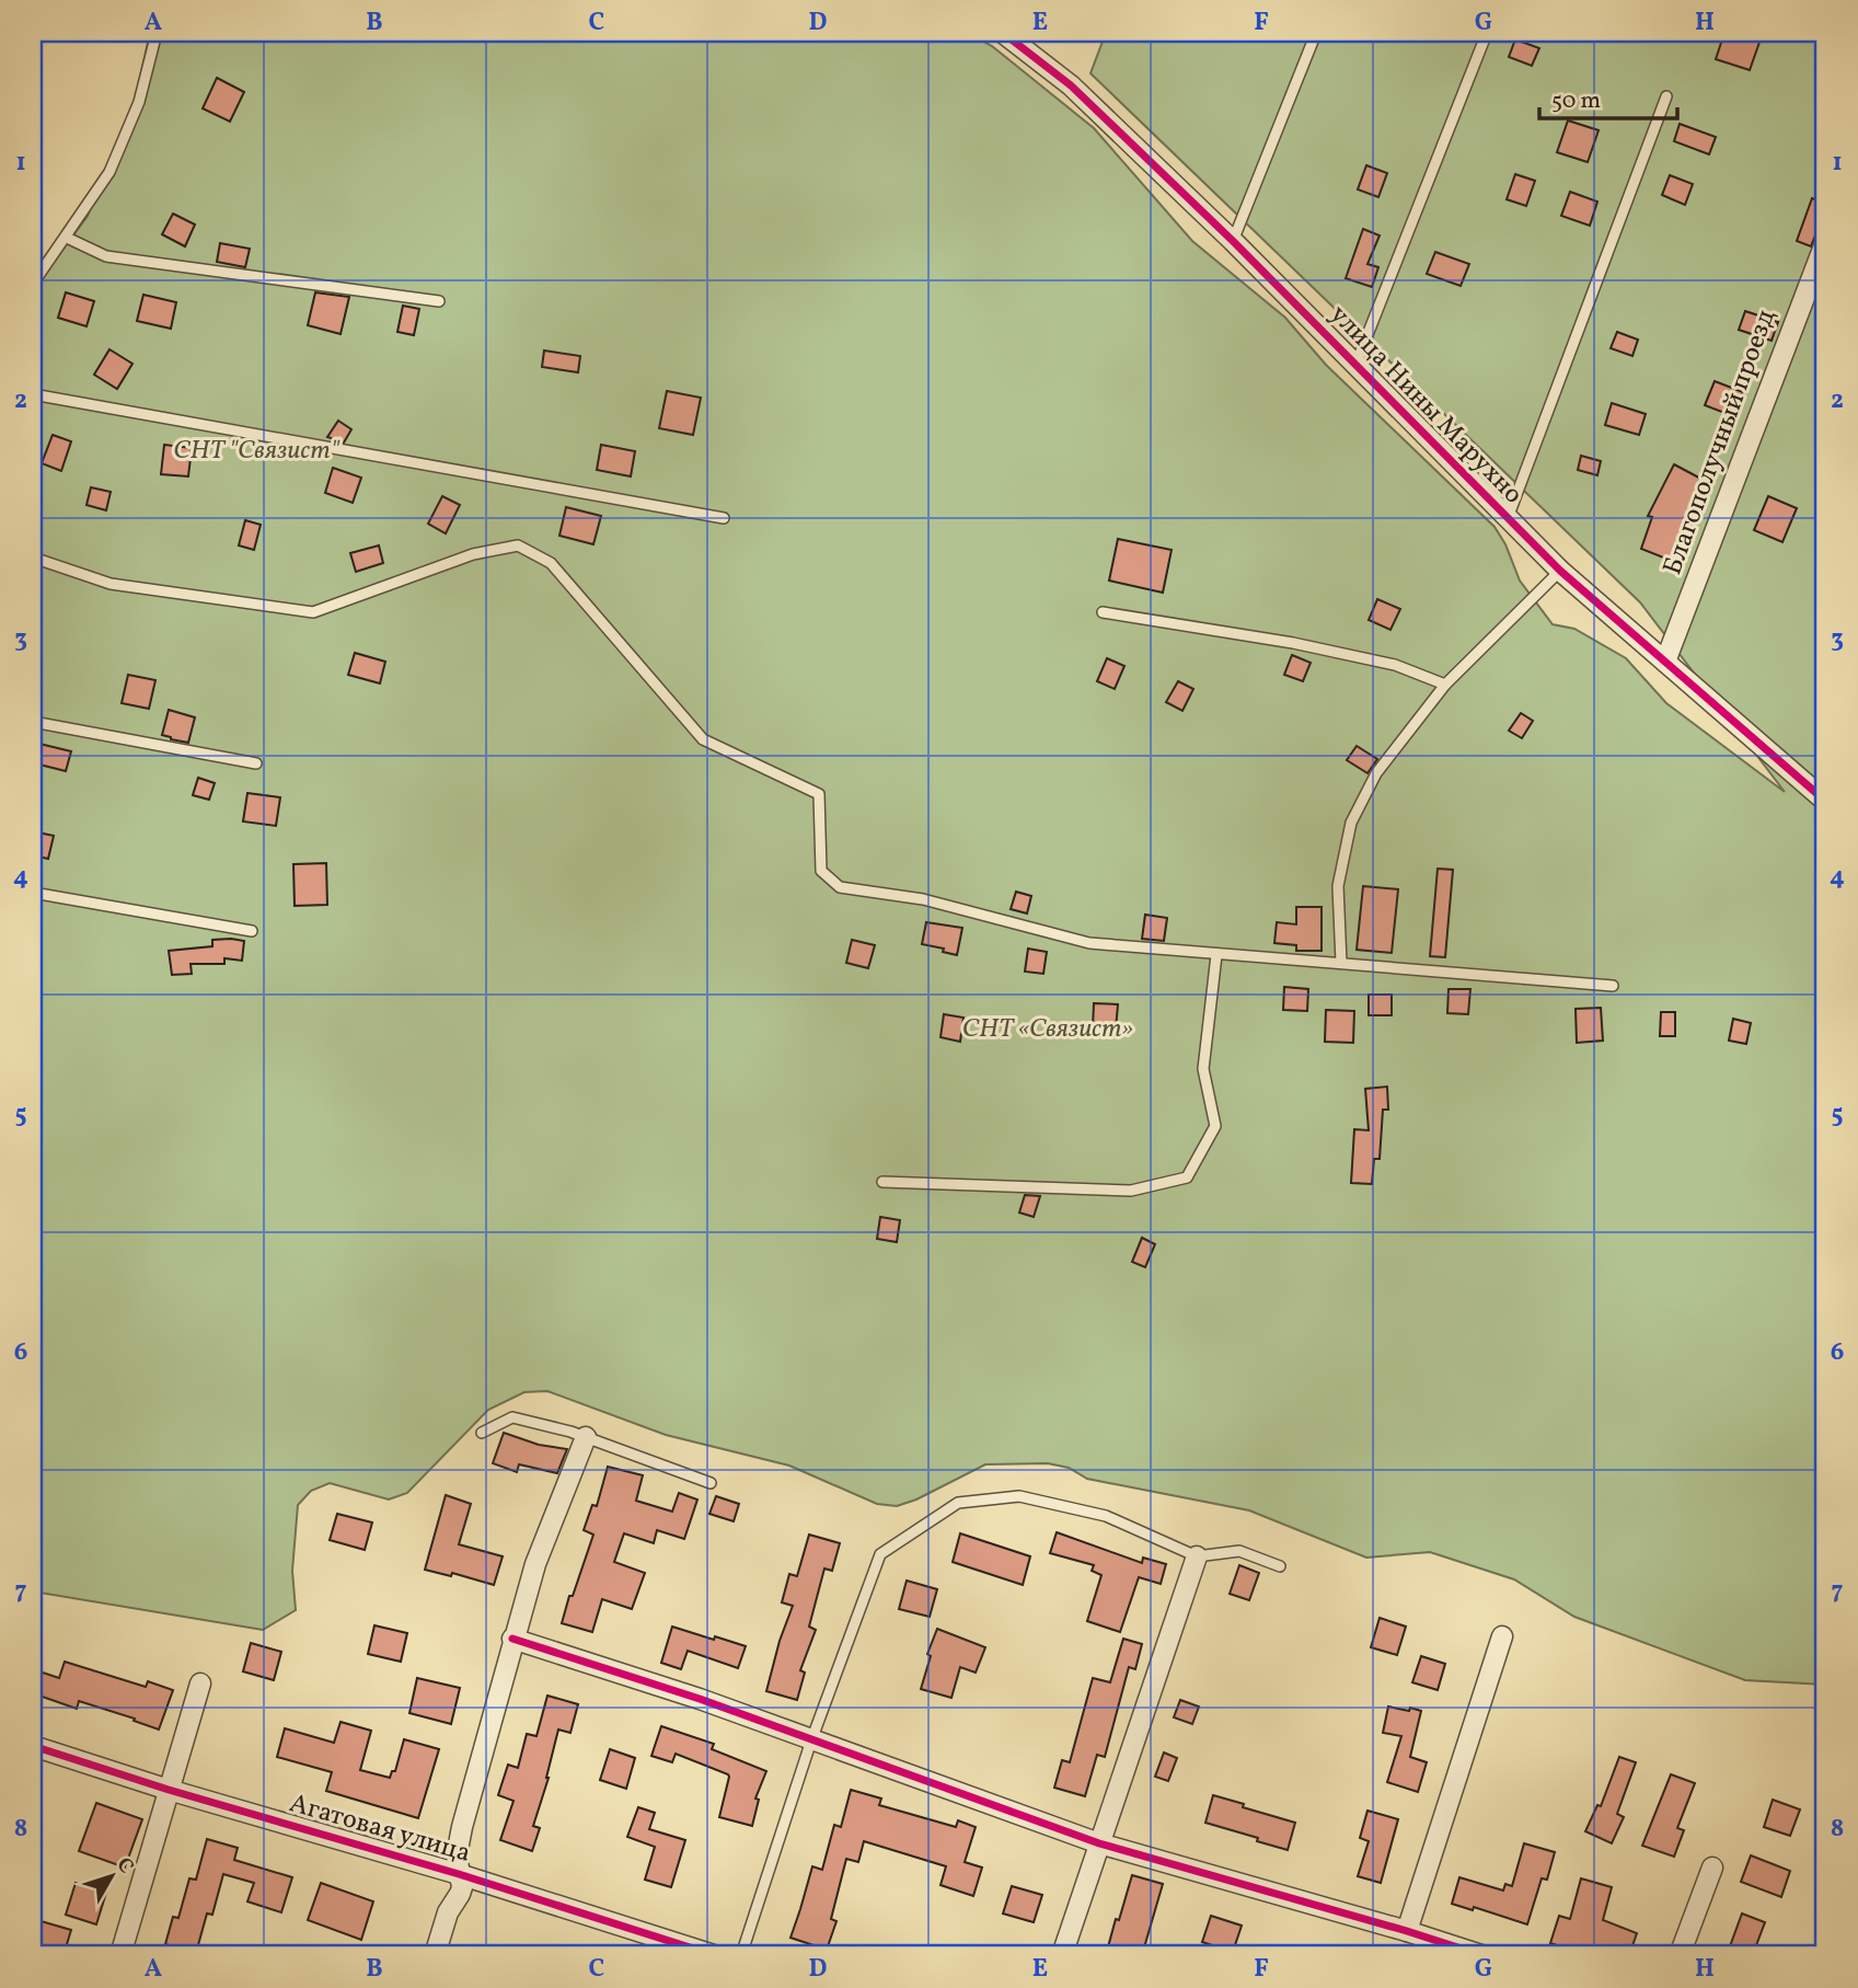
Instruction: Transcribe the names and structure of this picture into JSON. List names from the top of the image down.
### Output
{
  "streets": {
    "street": ["улица Нины Марухно", "Благополучный проезд", "Агатовая улица"]
  },
  "crossings": [
    ["улица Нины Марухно", "Благополучный проезд"]
  ],
  "parks": ["СНТ \"Связист\"", "СНТ «Связист»"],
  "scale_bar": "50 m",
  "north": "top right",
  "grid": {
    "columns": [
      "A",
      "B",
      "C",
      "D",
      "E",
      "F",
      "G",
      "H"
    ],
    "rows": [
      "1",
      "2",
      "3",
      "4",
      "5",
      "6",
      "7",
      "8"
    ]
  }
}
